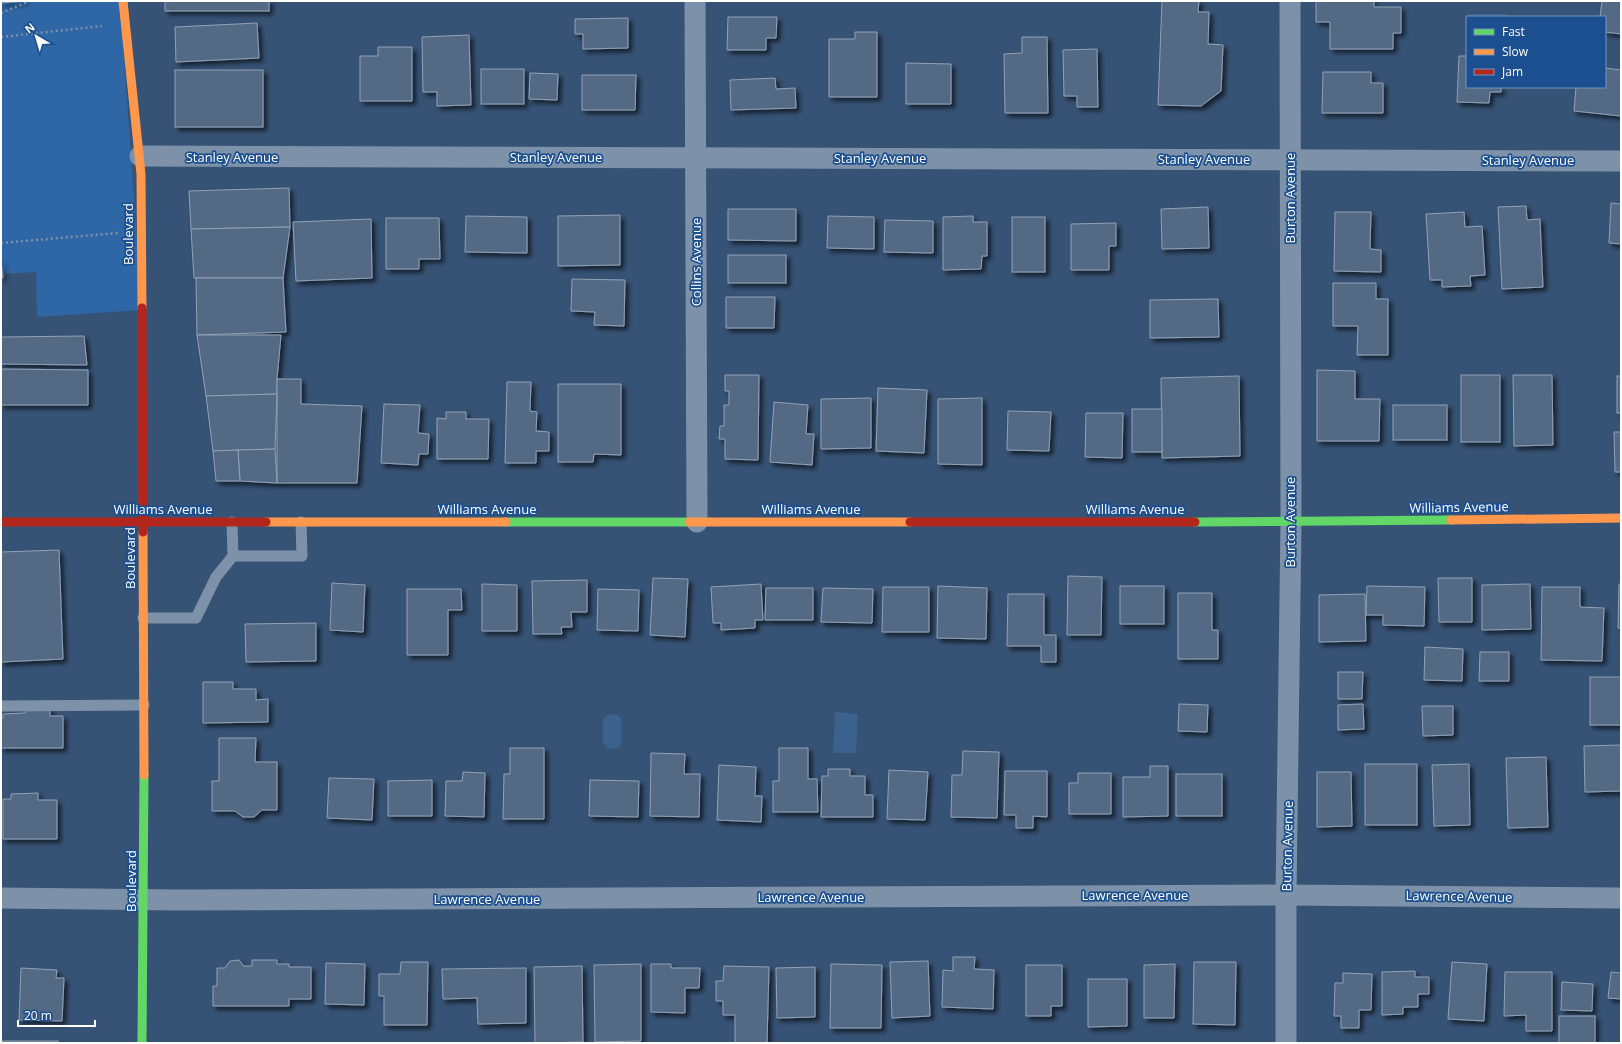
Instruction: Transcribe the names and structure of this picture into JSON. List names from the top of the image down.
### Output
{
  "streets": {
    "street": [
      "Stanley Avenue",
      "Burton Avenue",
      "Boulevard",
      "Collins Avenue",
      "Williams Avenue",
      "Lawrence Avenue"
    ]
  },
  "crossings": [
    ["Stanley Avenue", "Burton Avenue"],
    ["Stanley Avenue", "Boulevard"],
    ["Stanley Avenue", "Collins Avenue"],
    ["Burton Avenue", "Williams Avenue"],
    ["Burton Avenue", "Lawrence Avenue"],
    ["Boulevard", "Williams Avenue"],
    ["Boulevard", "Lawrence Avenue"],
    ["Collins Avenue", "Williams Avenue"]
  ],
  "legend": ["Fast", "Slow", "Jam"],
  "scale_bar": "20 m",
  "north": "top left"
}
